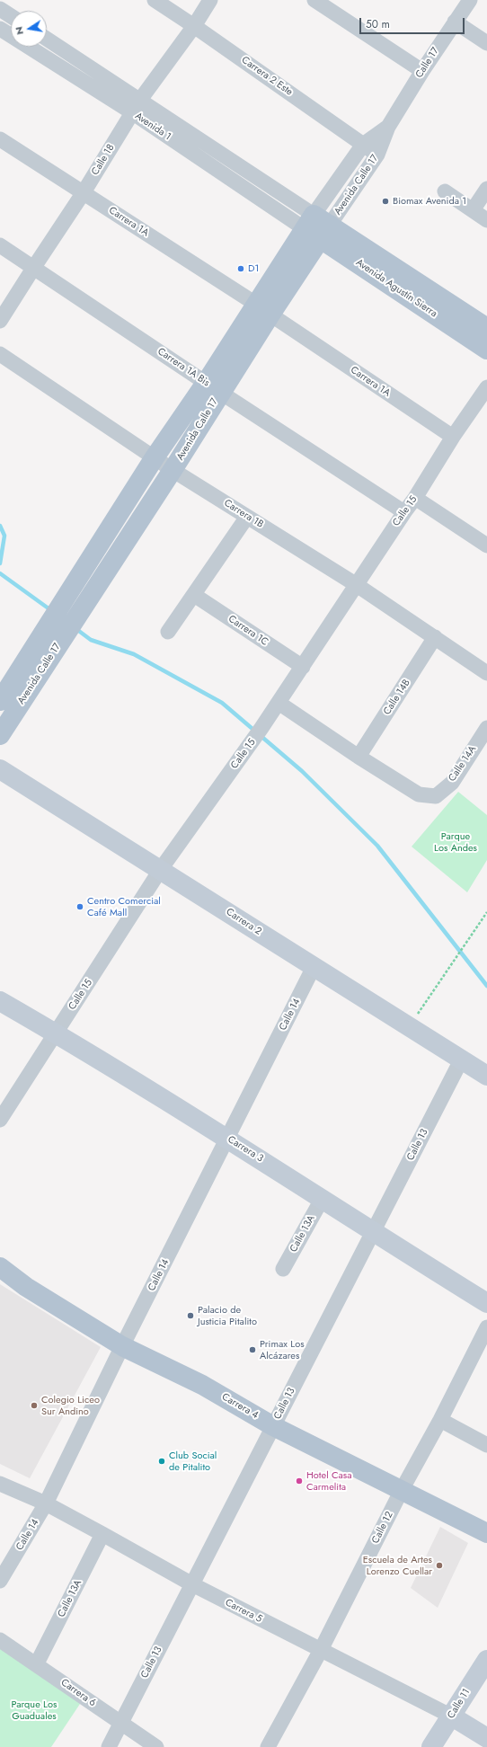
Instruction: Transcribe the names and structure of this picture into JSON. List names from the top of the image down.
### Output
{
  "streets": {
    "main road": [
      "Avenida Calle 17",
      "Avenida Agustín Sierra",
      "Carrera 2",
      "Carrera 3",
      "Carrera 4",
      "Carrera 5",
      "Calle 11"
    ],
    "street": [
      "Calle 17",
      "Carrera 2 Este",
      "Avenida 1",
      "Calle 18",
      "Carrera 1A",
      "Carrera 1A Bis",
      "Calle 15",
      "Carrera 1B",
      "Carrera 1C",
      "Calle 14B",
      "Calle 14A",
      "Calle 14",
      "Calle 13",
      "Calle 13A",
      "Calle 12",
      "Carrera 6"
    ]
  },
  "crossings": [
    ["Calle 17", "Avenida Calle 17"],
    ["Carrera 2 Este", "Calle 18"],
    ["Carrera 2 Este", "Avenida Calle 17"],
    ["Avenida 1", "Calle 18"],
    ["Avenida 1", "Avenida Calle 17"],
    ["Avenida 1", "Avenida Agustín Sierra"],
    ["Calle 18", "Carrera 1A"],
    ["Calle 18", "Carrera 1A Bis"],
    ["Avenida Calle 17", "Carrera 1A"],
    ["Avenida Calle 17", "Avenida Agustín Sierra"],
    ["Avenida Calle 17", "Carrera 1A Bis"],
    ["Avenida Calle 17", "Carrera 1B"],
    ["Carrera 1A", "Calle 15"],
    ["Carrera 1A Bis", "Calle 15"],
    ["Calle 15", "Carrera 1B"],
    ["Calle 15", "Carrera 1C"],
    ["Calle 15", "Carrera 2"],
    ["Calle 15", "Carrera 3"],
    ["Carrera 1B", "Calle 14B"],
    ["Calle 14B", "Calle 14A"],
    ["Carrera 2", "Calle 14"],
    ["Carrera 2", "Calle 13"],
    ["Calle 14", "Carrera 3"],
    ["Calle 14", "Carrera 4"],
    ["Calle 14", "Carrera 5"],
    ["Calle 13", "Carrera 3"],
    ["Calle 13", "Carrera 4"],
    ["Calle 13", "Carrera 5"],
    ["Calle 13", "Carrera 6"],
    ["Carrera 3", "Calle 13A"],
    ["Calle 13A", "Carrera 5"],
    ["Calle 13A", "Carrera 6"],
    ["Carrera 4", "Calle 12"],
    ["Calle 12", "Carrera 5"],
    ["Carrera 5", "Calle 11"]
  ],
  "parks": ["Parque Los Andes", "Parque Los Guaduales"],
  "places": [
    "Biomax Avenida 1",
    "D1",
    "Centro Comercial Café Mall",
    "Palacio de Justicia Pitalito",
    "Primax Los Alcázares",
    "Colegio Liceo Sur Andino",
    "Club Social de Pitalito",
    "Hotel Casa Carmelita",
    "Escuela de Artes Lorenzo Cuellar"
  ],
  "scale_bar": "50 m",
  "north": "left"
}
